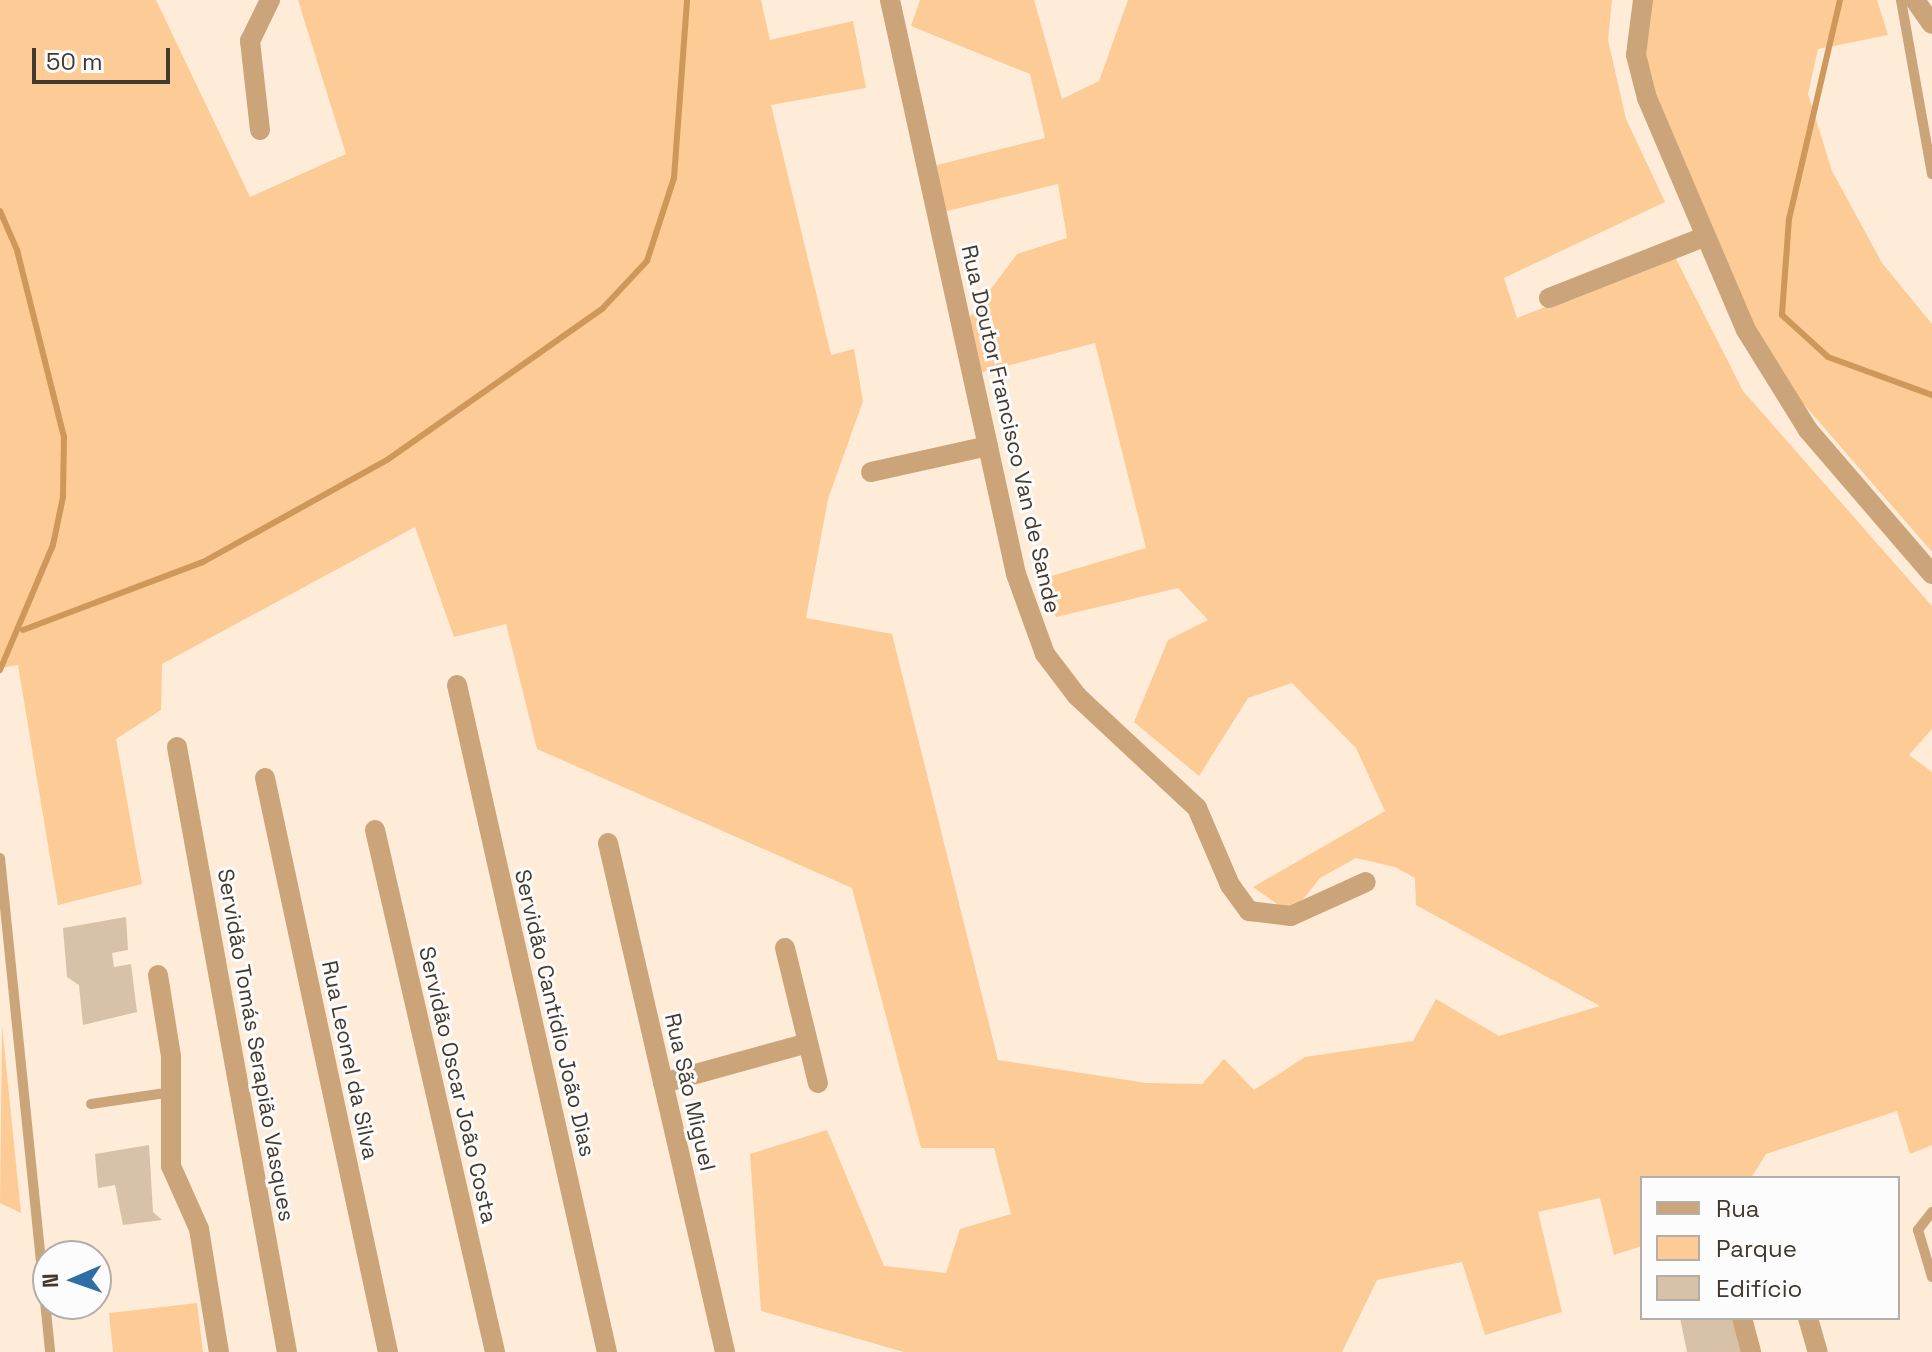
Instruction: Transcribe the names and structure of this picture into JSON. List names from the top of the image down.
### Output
{
  "streets": {
    "street": [
      "Rua Doutor Francisco Van de Sande",
      "Servidão Cantídio João Dias",
      "Servidão Tomás Serapião Vasques",
      "Rua Leonel da Silva",
      "Servidão Oscar João Costa",
      "Rua São Miguel"
    ]
  },
  "legend": ["Rua", "Parque", "Edifício"],
  "scale_bar": "50 m",
  "north": "left"
}
